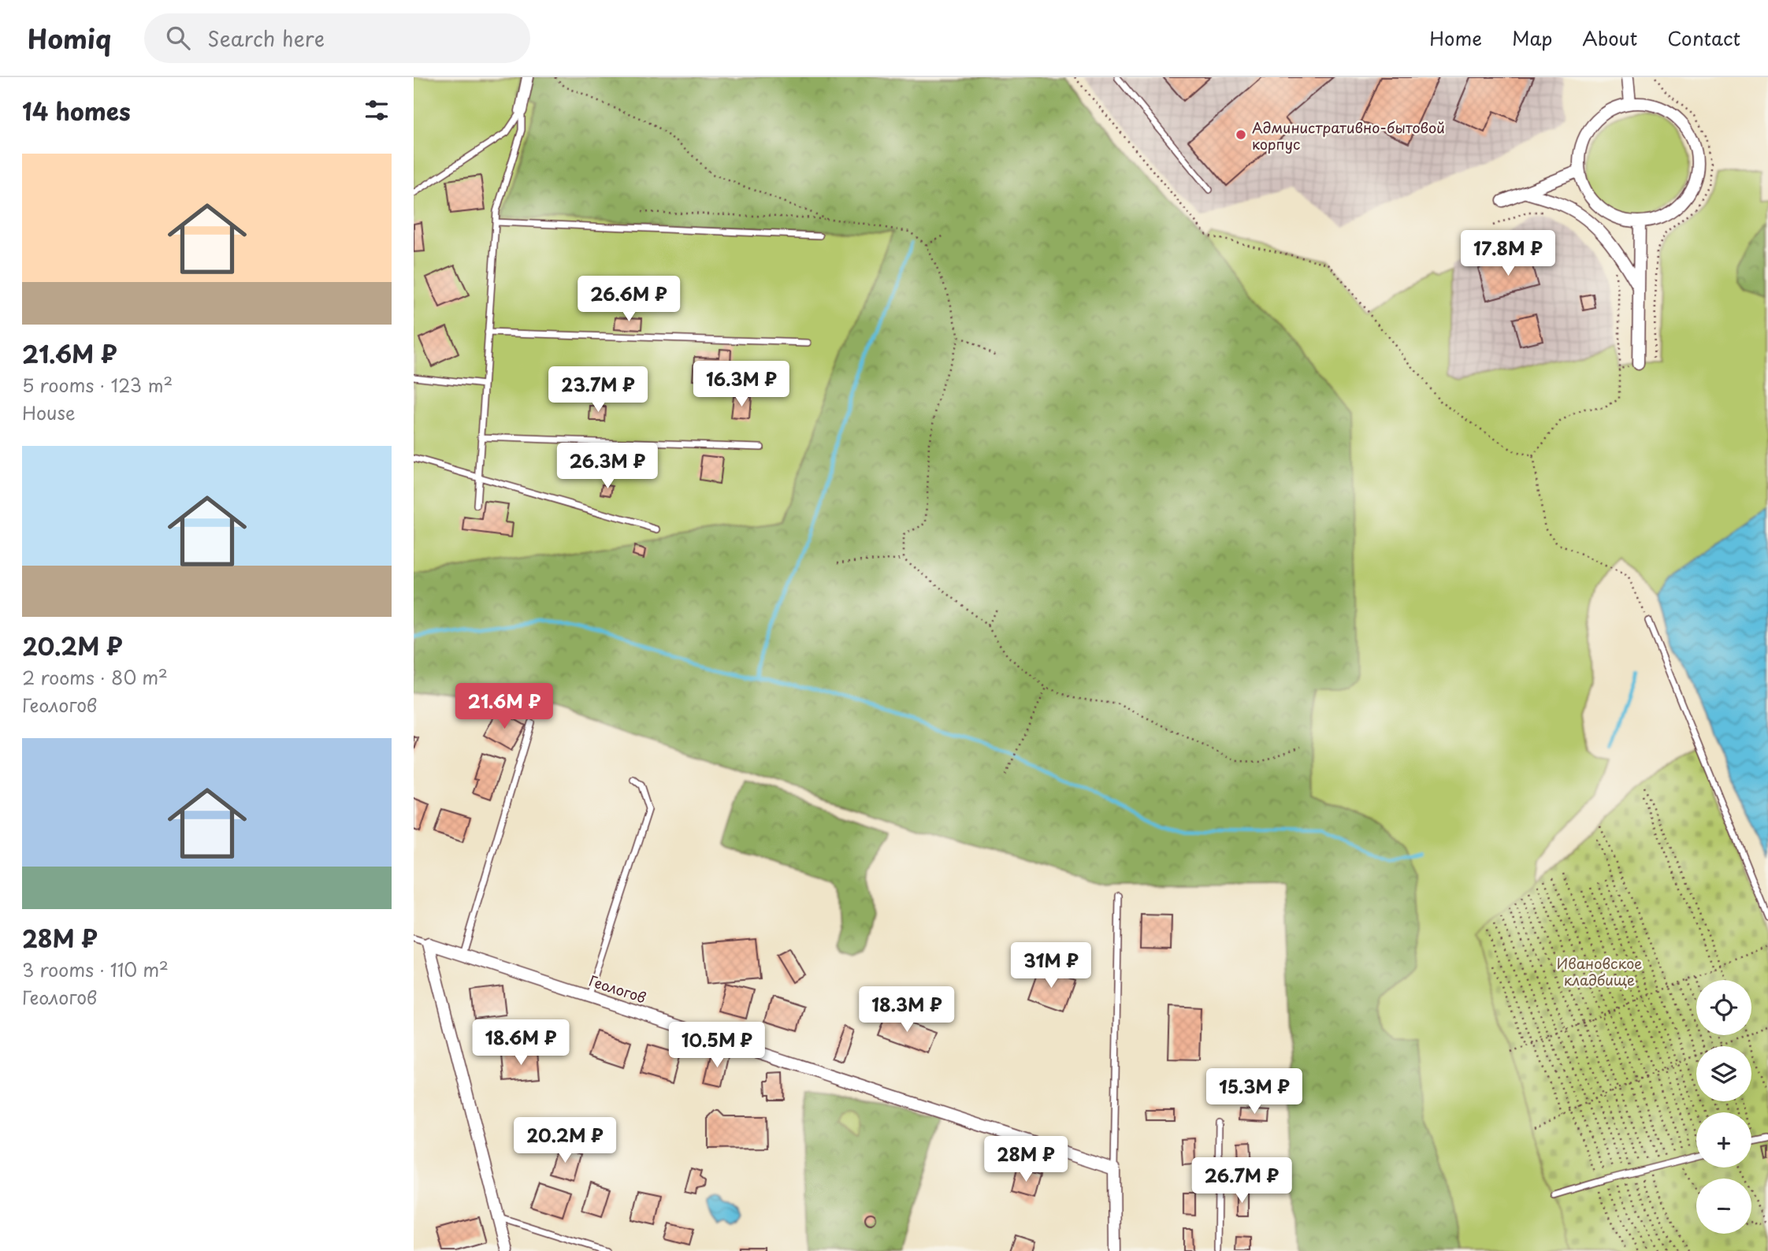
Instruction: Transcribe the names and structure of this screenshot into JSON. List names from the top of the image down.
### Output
{
  "streets": {
    "street": ["Геологов"]
  },
  "parks": ["Ивановское кладбище"],
  "places": ["Административно-бытовой корпус"],
  "page": {
    "header": "Homiq",
    "search": "Search here",
    "nav": [
      "Home",
      "Map",
      "About",
      "Contact"
    ],
    "heading": "14 homes",
    "list": [
      {
        "name": "21.6M ₽",
        "note": "5 rooms · 123 m² · House"
      },
      {
        "name": "20.2M ₽",
        "note": "2 rooms · 80 m² · Геологов"
      },
      {
        "name": "28M ₽",
        "note": "3 rooms · 110 m² · Геологов"
      }
    ],
    "price": [
      "17.8M ₽",
      "26.6M ₽",
      "16.3M ₽",
      "23.7M ₽",
      "26.3M ₽",
      "21.6M ₽",
      "31M ₽",
      "18.3M ₽",
      "18.6M ₽",
      "10.5M ₽",
      "15.3M ₽",
      "20.2M ₽",
      "28M ₽",
      "26.7M ₽"
    ],
    "map_buttons": ["+", "−"]
  }
}
